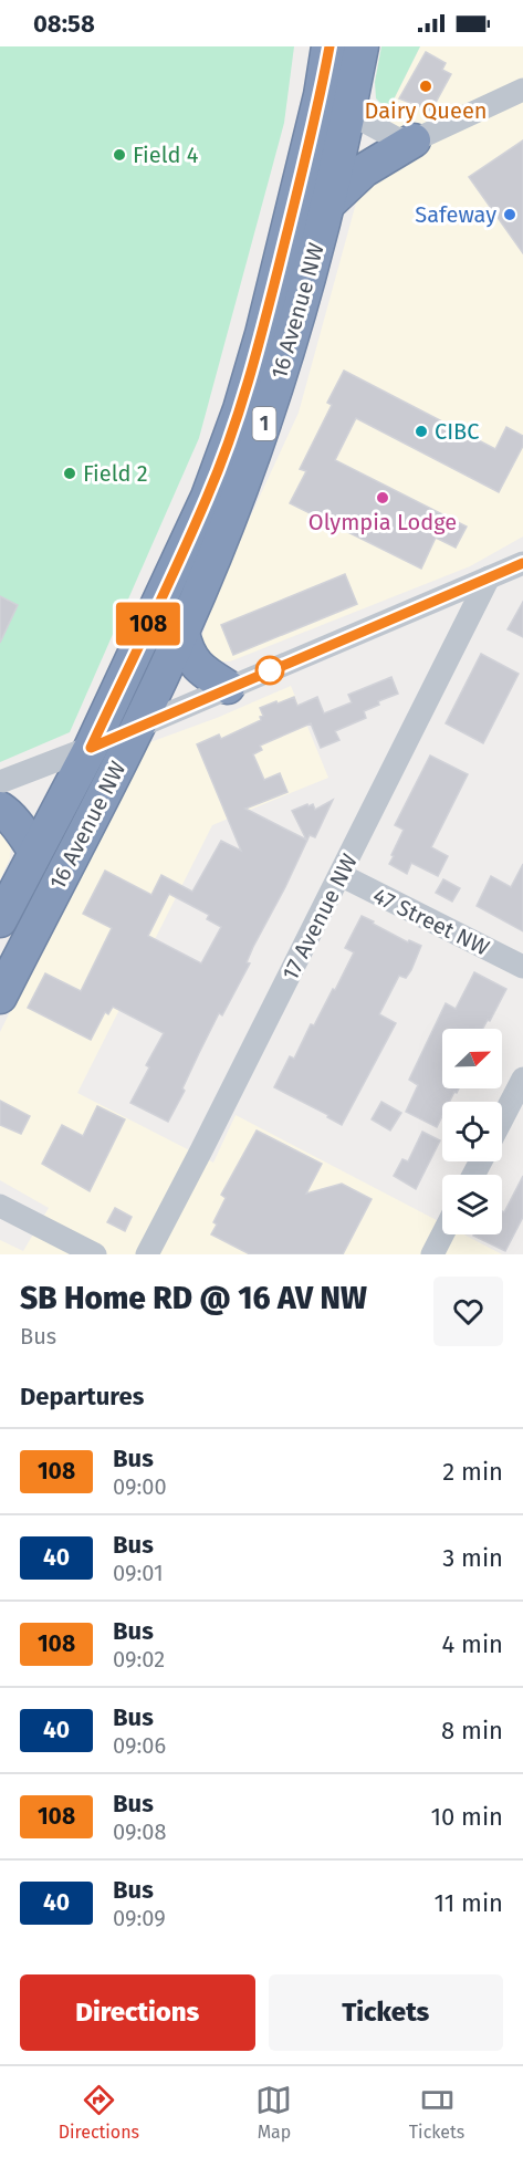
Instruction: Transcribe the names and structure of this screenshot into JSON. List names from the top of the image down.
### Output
{
  "streets": {
    "highway": ["16 Avenue NW", "1"],
    "street": ["17 Avenue NW", "47 Street NW"]
  },
  "crossings": [
    ["17 Avenue NW", "47 Street NW"]
  ],
  "places": [
    "Dairy Queen",
    "Field 4",
    "Safeway",
    "CIBC",
    "Field 2",
    "Olympia Lodge"
  ],
  "lines": ["bus line 108"],
  "north": "top right",
  "page": {
    "status": "08:58",
    "on_map": "108",
    "heading": [
      ["SB Home RD @ 16 AV NW", "Bus"],
      "Departures"
    ],
    "list": [
      {
        "mark": "108",
        "name": "Bus",
        "note": "09:00",
        "value": "2 min"
      },
      {
        "mark": "40",
        "name": "Bus",
        "note": "09:01",
        "value": "3 min"
      },
      {
        "mark": "108",
        "name": "Bus",
        "note": "09:02",
        "value": "4 min"
      },
      {
        "mark": "40",
        "name": "Bus",
        "note": "09:06",
        "value": "8 min"
      },
      {
        "mark": "108",
        "name": "Bus",
        "note": "09:08",
        "value": "10 min"
      },
      {
        "mark": "40",
        "name": "Bus",
        "note": "09:09",
        "value": "11 min"
      }
    ],
    "buttons": ["Directions", "Tickets"],
    "tabs": ["Directions", "Map", "Tickets"]
  }
}
